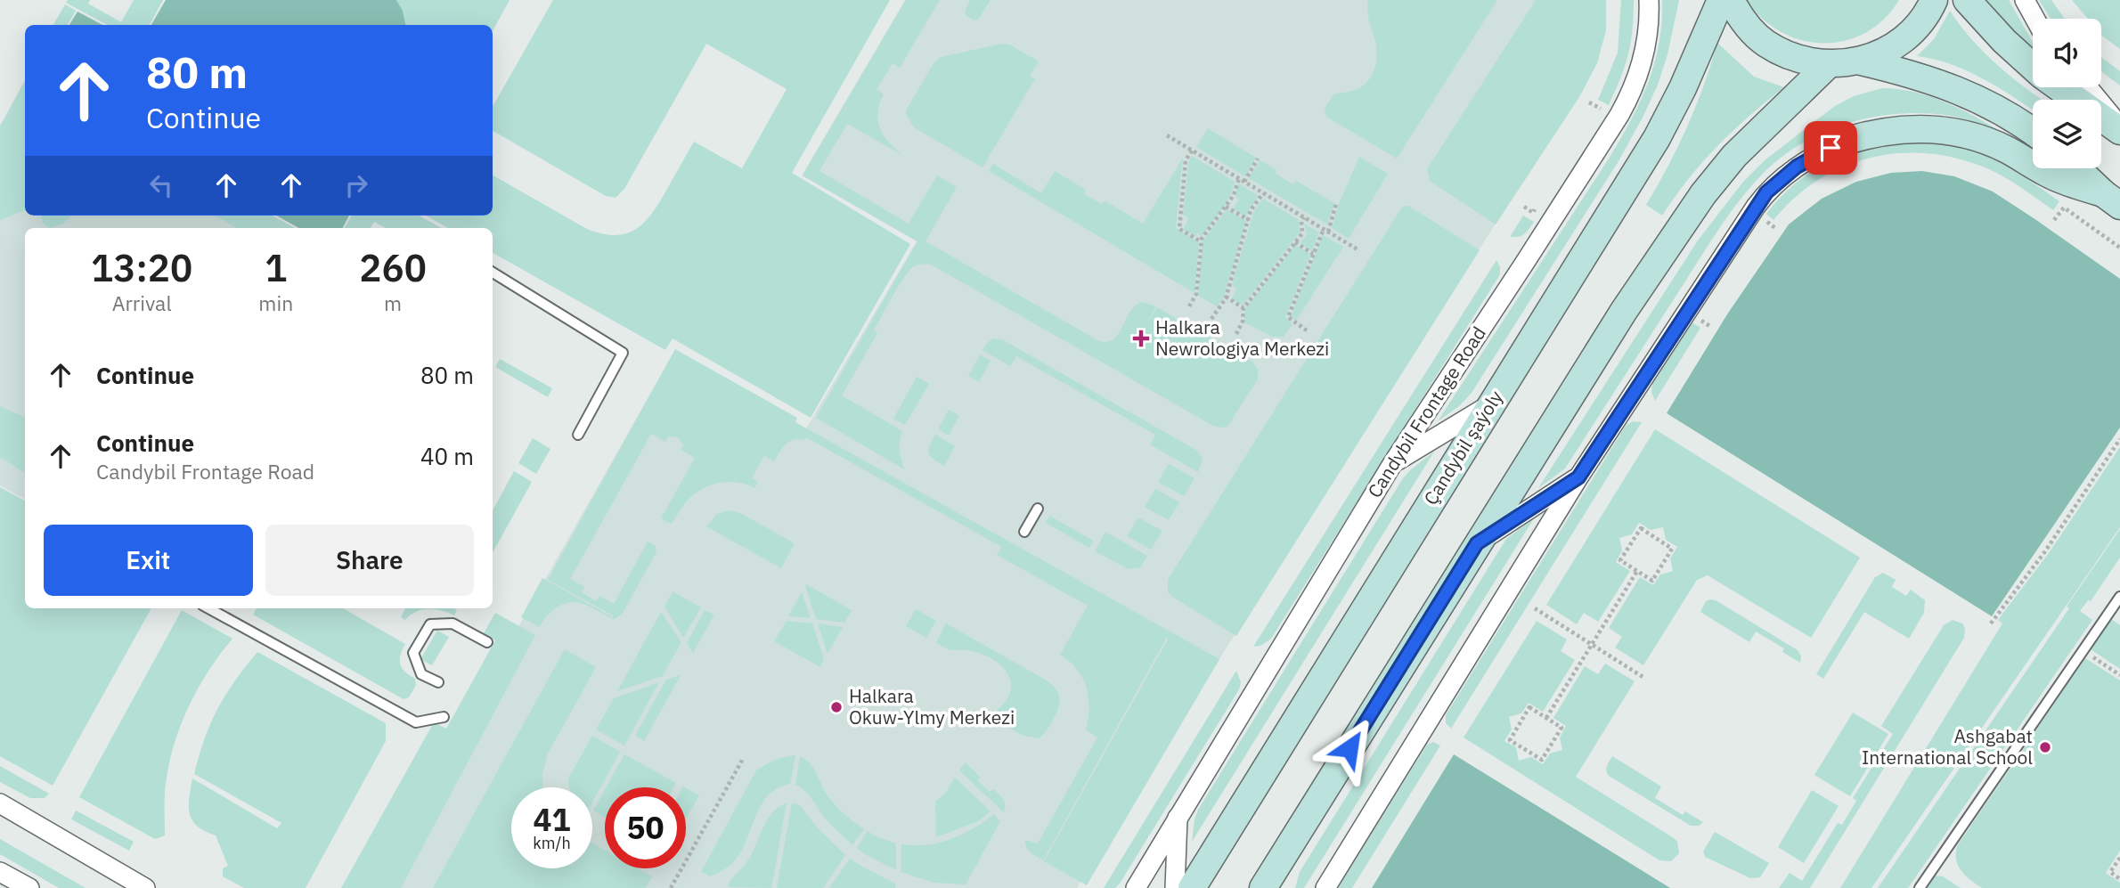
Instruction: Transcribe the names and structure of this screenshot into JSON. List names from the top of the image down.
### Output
{
  "streets": {
    "main road": ["Çandybil şaýoly"],
    "street": ["Candybil Frontage Road"]
  },
  "places": {
    "health": ["Halkara Newrologiya Merkezi"],
    "other": ["Halkara Okuw-Ylmy Merkezi", "Ashgabat International School"]
  },
  "page": {
    "turn": ["80 m", "Continue"],
    "eta": [
      "13:20",
      "Arrival",
      "1",
      "min",
      "260",
      "m"
    ],
    "list": [
      {
        "name": "Continue",
        "value": "80 m"
      },
      {
        "name": "Continue",
        "note": "Candybil Frontage Road",
        "value": "40 m"
      }
    ],
    "buttons": ["Exit", "Share"],
    "speed": "41 km/h",
    "limit": "50"
  }
}
